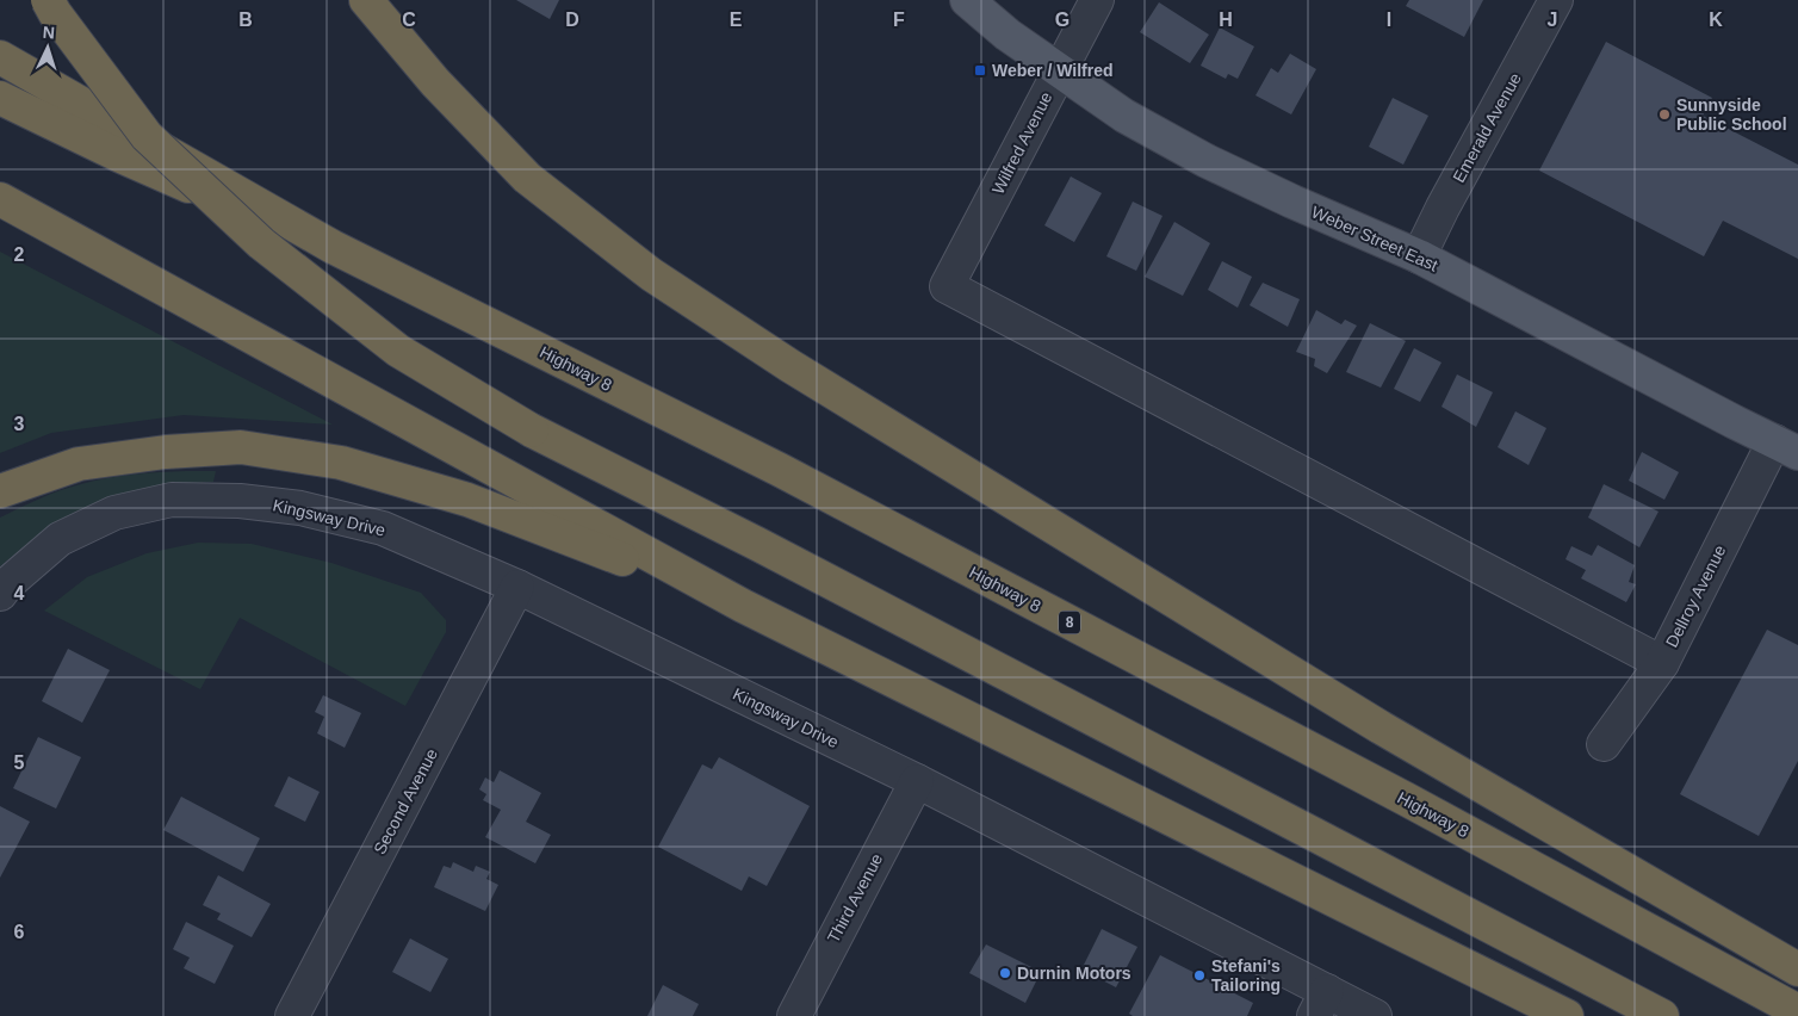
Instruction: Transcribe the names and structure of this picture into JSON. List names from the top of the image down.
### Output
{
  "streets": {
    "highway": ["Highway 8", "8"],
    "main road": ["Weber Street East"],
    "street": [
      "Emerald Avenue",
      "Wilfred Avenue",
      "Kingsway Drive",
      "Dellroy Avenue",
      "Second Avenue",
      "Third Avenue"
    ]
  },
  "crossings": [
    ["Emerald Avenue", "Weber Street East"],
    ["Wilfred Avenue", "Weber Street East"],
    ["Wilfred Avenue", "Dellroy Avenue"],
    ["Weber Street East", "Dellroy Avenue"],
    ["Kingsway Drive", "Second Avenue"],
    ["Kingsway Drive", "Third Avenue"]
  ],
  "places": {
    "transit": ["Weber / Wilfred"],
    "other": ["Sunnyside Public School", "Durnin Motors", "Stefani's Tailoring"]
  },
  "north": "top",
  "grid": {
    "columns": [
      "B",
      "C",
      "D",
      "E",
      "F",
      "G",
      "H",
      "I",
      "J",
      "K"
    ],
    "rows": [
      "2",
      "3",
      "4",
      "5",
      "6"
    ]
  }
}
